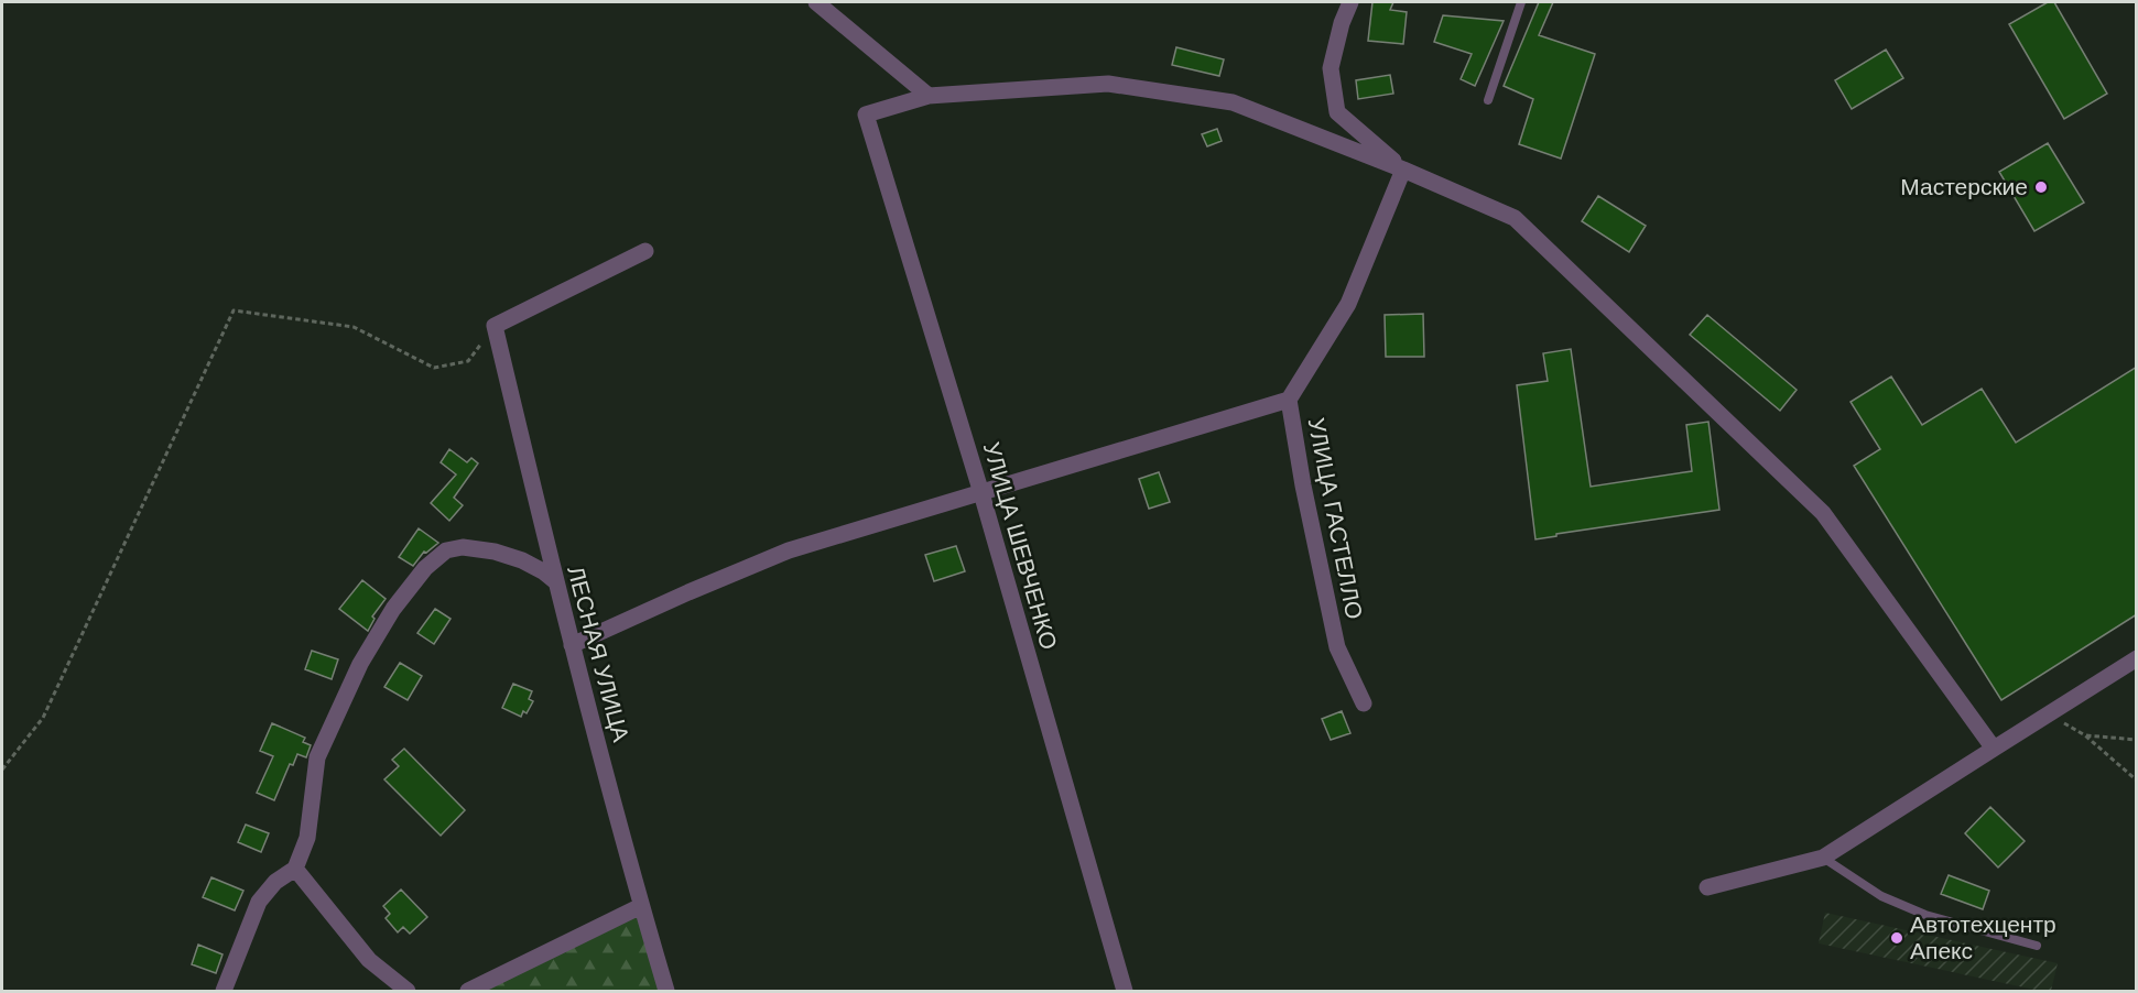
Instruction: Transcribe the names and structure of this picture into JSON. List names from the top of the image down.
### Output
{
  "streets": {
    "street": ["УЛИЦА ГАСТЕЛЛО", "УЛИЦА ШЕВЧЕНКО", "ЛЕСНАЯ УЛИЦА"]
  },
  "places": ["Мастерские", "Автотехцентр Апекс"]
}
